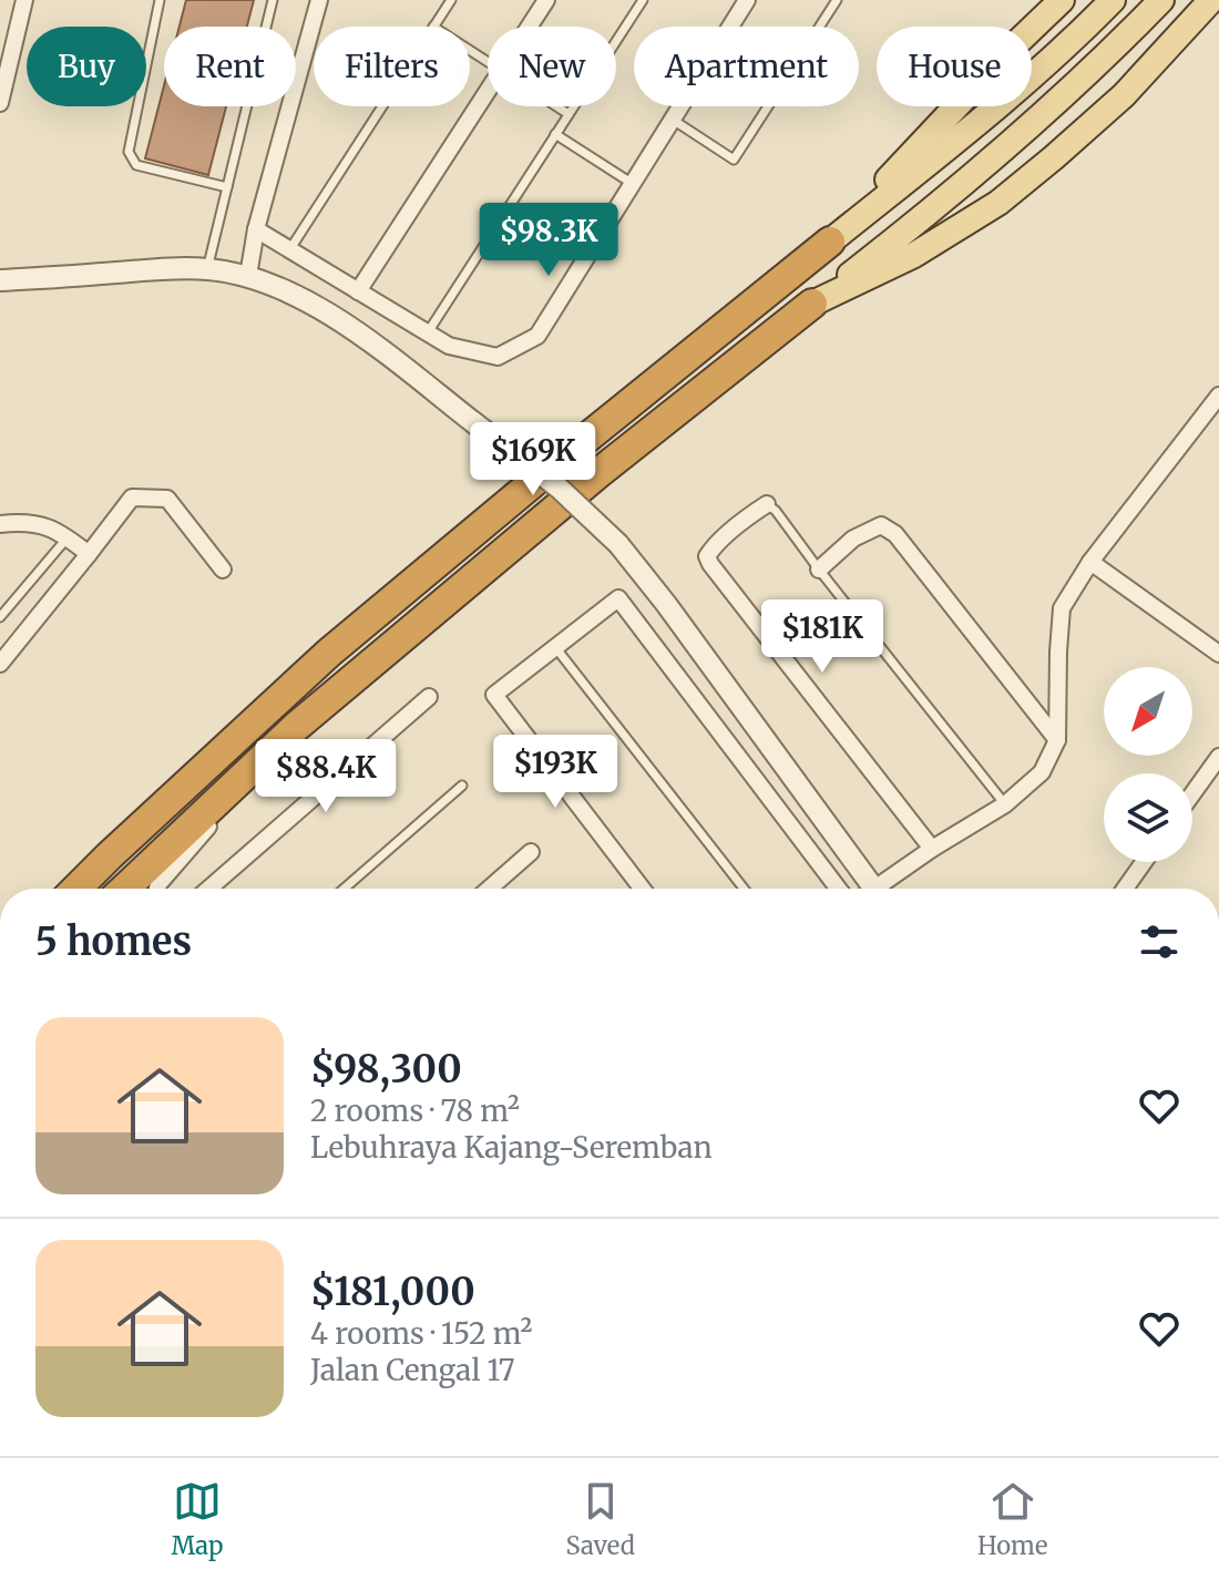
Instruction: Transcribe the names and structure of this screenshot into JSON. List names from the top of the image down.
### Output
{
  "north": "bottom left",
  "page": {
    "chip": [
      "Buy",
      "Rent",
      "Filters",
      "New",
      "Apartment",
      "House"
    ],
    "price": [
      "$98.3K",
      "$169K",
      "$181K",
      "$193K",
      "$88.4K"
    ],
    "heading": "5 homes",
    "list": [
      {
        "name": "$98,300",
        "note": "2 rooms · 78 m² · Lebuhraya Kajang-Seremban"
      },
      {
        "name": "$181,000",
        "note": "4 rooms · 152 m² · Jalan Cengal 17"
      }
    ],
    "tabs": ["Map", "Saved", "Home"]
  }
}
